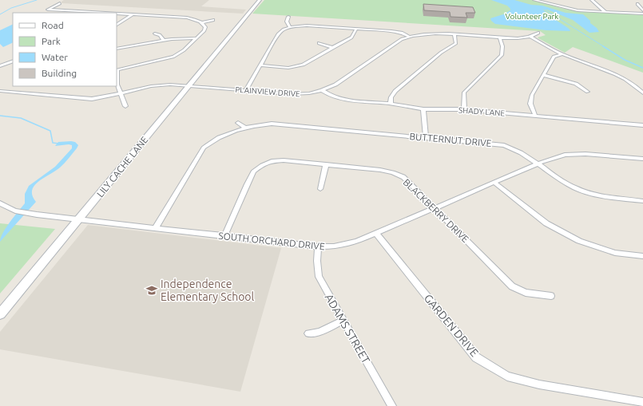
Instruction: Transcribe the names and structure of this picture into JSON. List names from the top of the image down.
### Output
{
  "streets": {
    "street": [
      "PLAINVIEW DRIVE",
      "SHADY LANE",
      "BUTTERNUT DRIVE",
      "LILY CACHE LANE",
      "BLACKBERRY DRIVE",
      "SOUTH ORCHARD DRIVE",
      "GARDEN DRIVE",
      "ADAMS STREET"
    ]
  },
  "crossings": [
    ["PLAINVIEW DRIVE", "SHADY LANE"],
    ["PLAINVIEW DRIVE", "LILY CACHE LANE"],
    ["BUTTERNUT DRIVE", "SOUTH ORCHARD DRIVE"],
    ["LILY CACHE LANE", "SOUTH ORCHARD DRIVE"],
    ["BLACKBERRY DRIVE", "SOUTH ORCHARD DRIVE"],
    ["SOUTH ORCHARD DRIVE", "GARDEN DRIVE"],
    ["SOUTH ORCHARD DRIVE", "ADAMS STREET"]
  ],
  "parks": ["Volunteer Park"],
  "places": {
    "school or university": ["Independence Elementary School"]
  },
  "legend": [
    "Road",
    "Park",
    "Water",
    "Building"
  ]
}
